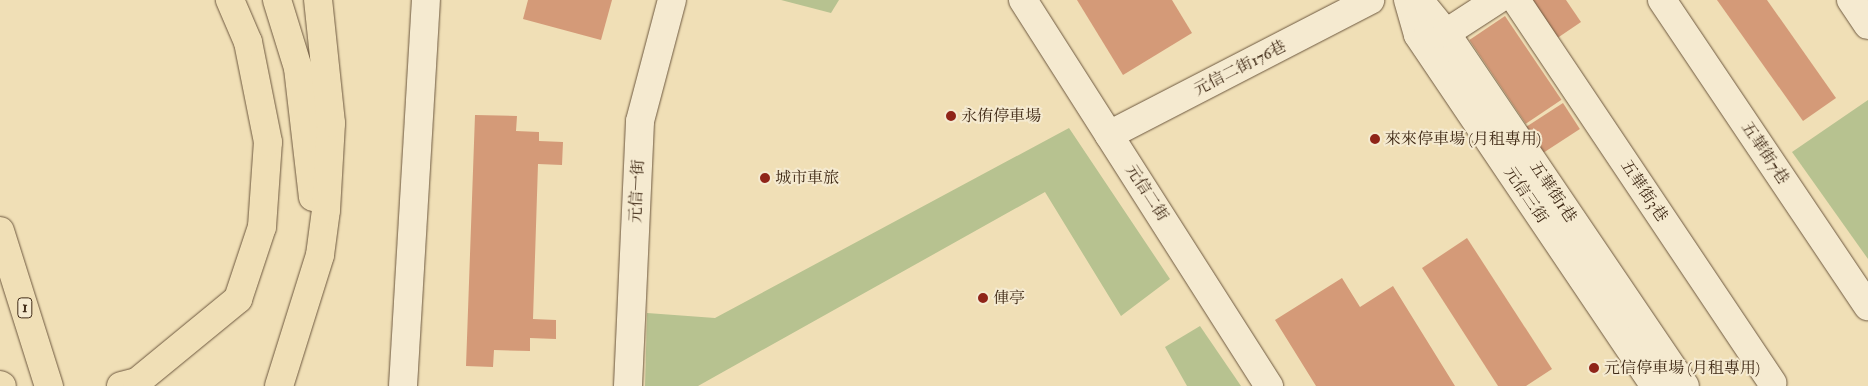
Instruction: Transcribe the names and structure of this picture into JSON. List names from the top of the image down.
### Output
{
  "streets": {
    "highway": ["1"],
    "street": [
      "元信二街176巷",
      "五華街7巷",
      "元信一街",
      "五華街3巷",
      "五華街1巷",
      "元信二街",
      "元信三街"
    ]
  },
  "crossings": [
    ["元信二街176巷", "元信二街"]
  ],
  "places": [
    "永侑停車場",
    "來來停車場 (月租專用)",
    "城市車旅",
    "俥亭",
    "元信停車場 (月租專用)"
  ]
}
